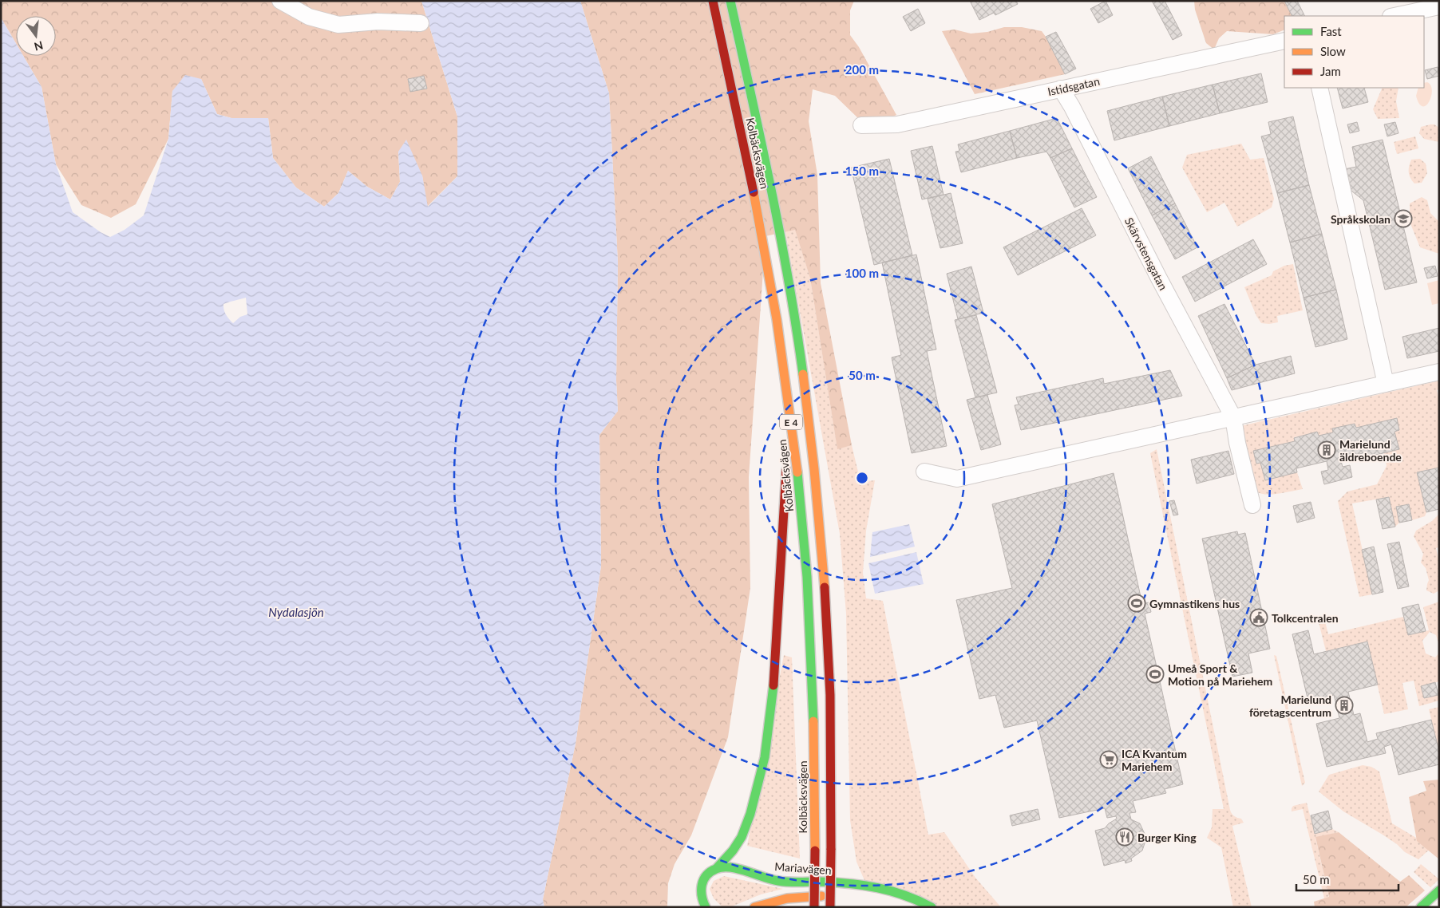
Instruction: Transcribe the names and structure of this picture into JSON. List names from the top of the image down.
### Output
{
  "streets": {
    "main road": ["Kolbäcksvägen", "E 4", "Mariavägen"],
    "street": ["Istidsgatan", "Skärvstensgatan"]
  },
  "crossings": [
    ["Istidsgatan", "Skärvstensgatan"]
  ],
  "water": ["Nydalasjön"],
  "places": {
    "school or university": ["Språkskolan"],
    "building": ["Marielund äldreboende", "Marielund företagscentrum"],
    "sports": ["Gymnastikens hus", "Umeå Sport & Motion på Mariehem"],
    "public building": ["Tolkcentralen"],
    "supermarket": ["ICA Kvantum Mariehem"],
    "restaurant": ["Burger King"]
  },
  "legend": ["Fast", "Slow", "Jam"],
  "scale_bar": "50 m",
  "north": "bottom",
  "rings": [
    "200 m",
    "150 m",
    "100 m",
    "50 m"
  ]
}
